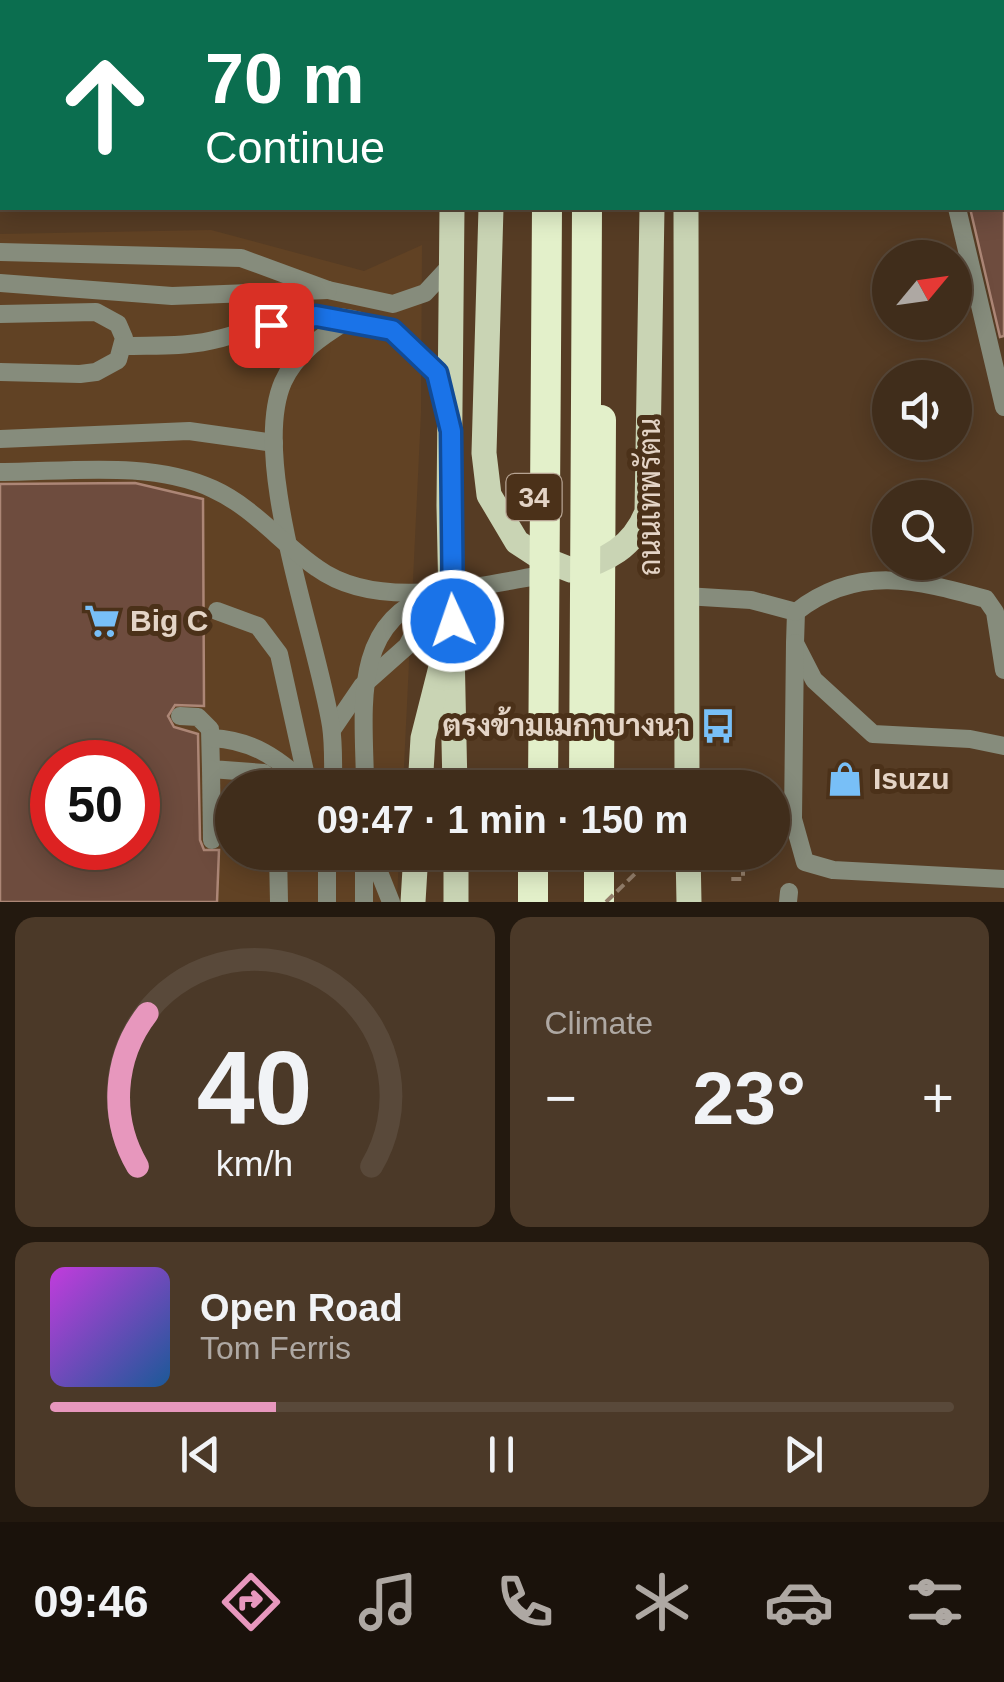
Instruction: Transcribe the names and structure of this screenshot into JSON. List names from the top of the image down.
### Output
{
  "streets": {
    "highway": ["34", "ถนนเทพรัตน"]
  },
  "places": {
    "supermarket": ["Big C"],
    "bus stop": ["ตรงข้ามเมกาบางนา"],
    "shop": ["Isuzu"]
  },
  "north": "top right",
  "page": {
    "turn": ["70 m", "Continue"],
    "limit": "50",
    "trip": "09:47 · 1 min · 150 m",
    "tile": "Climate",
    "heat": ["−", "23°", "+"],
    "song": ["Open Road", "Tom Ferris"],
    "tabs": "09:46",
    "gauge": ["40", "km/h"]
  }
}
